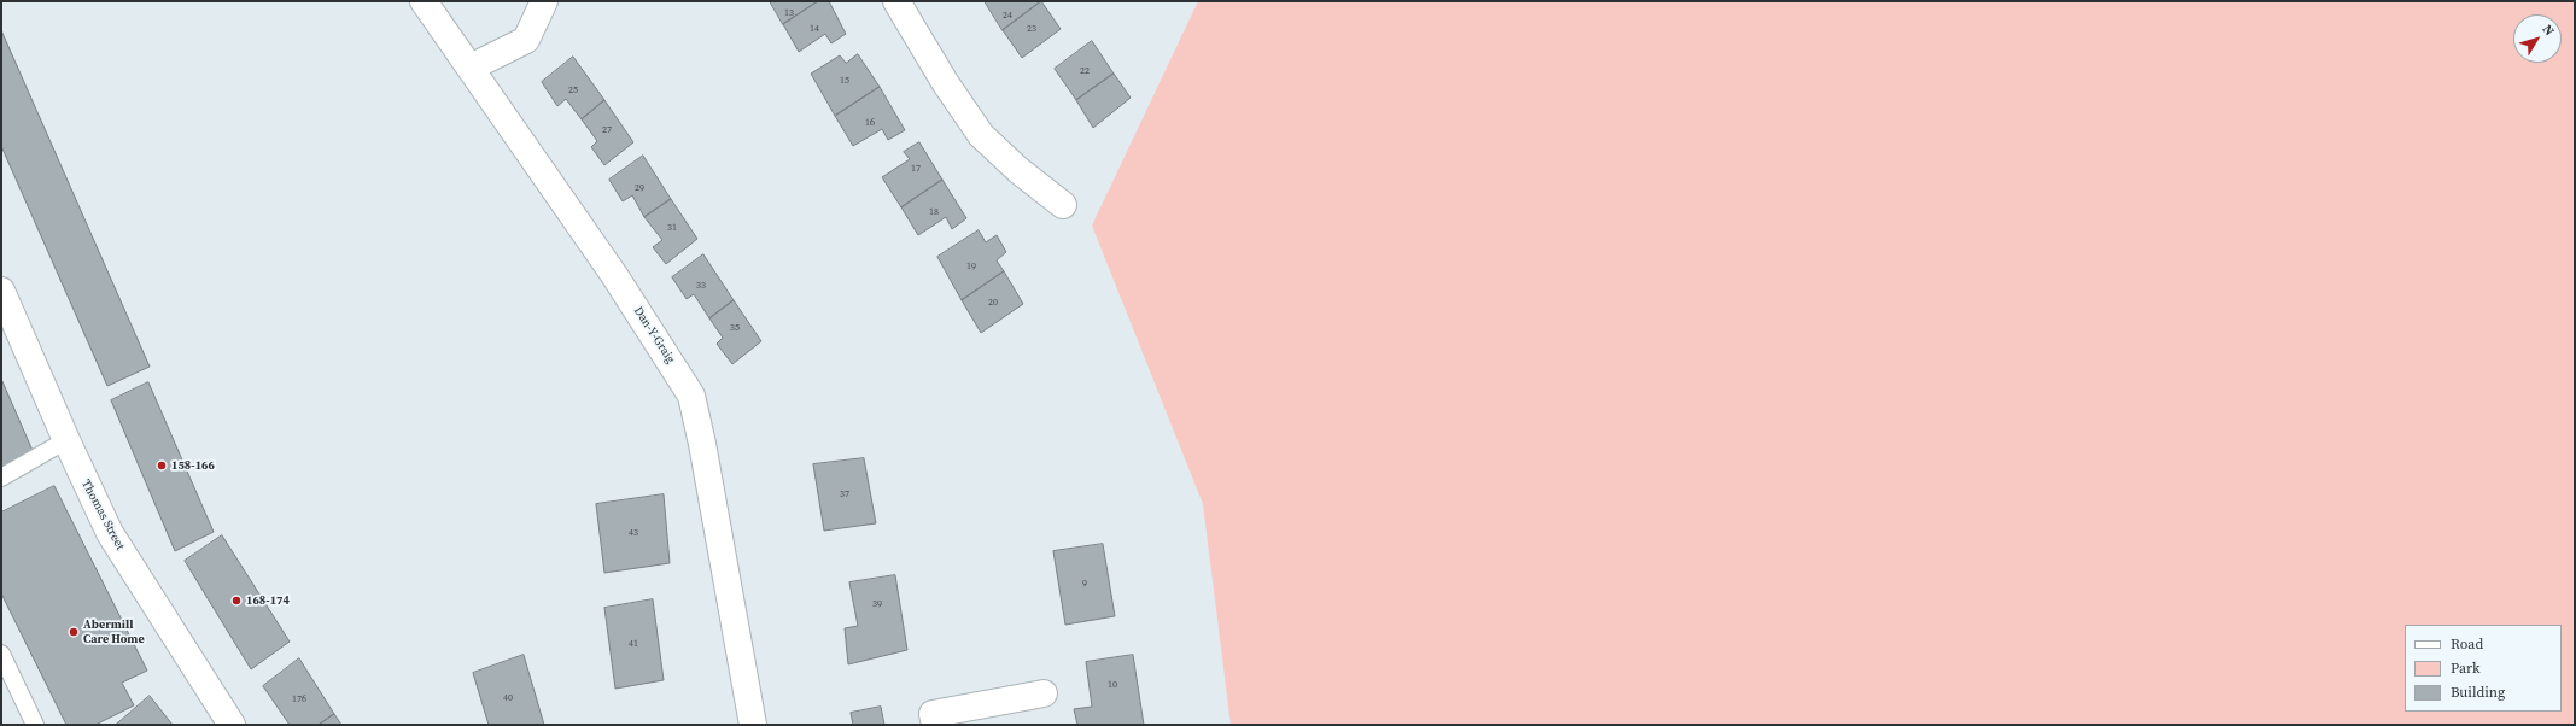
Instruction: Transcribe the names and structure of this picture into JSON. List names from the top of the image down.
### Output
{
  "streets": {
    "street": ["Dan-Y-Graig", "Thomas Street"]
  },
  "places": ["158-166", "168-174", "Abermill Care Home"],
  "house_numbers": [
    "13",
    "24",
    "14",
    "23",
    "22",
    "15",
    "25",
    "16",
    "27",
    "17",
    "29",
    "18",
    "31",
    "19",
    "33",
    "20",
    "35",
    "37",
    "43",
    "9",
    "39",
    "41",
    "10",
    "40",
    "176"
  ],
  "legend": ["Road", "Park", "Building"],
  "north": "top right"
}
